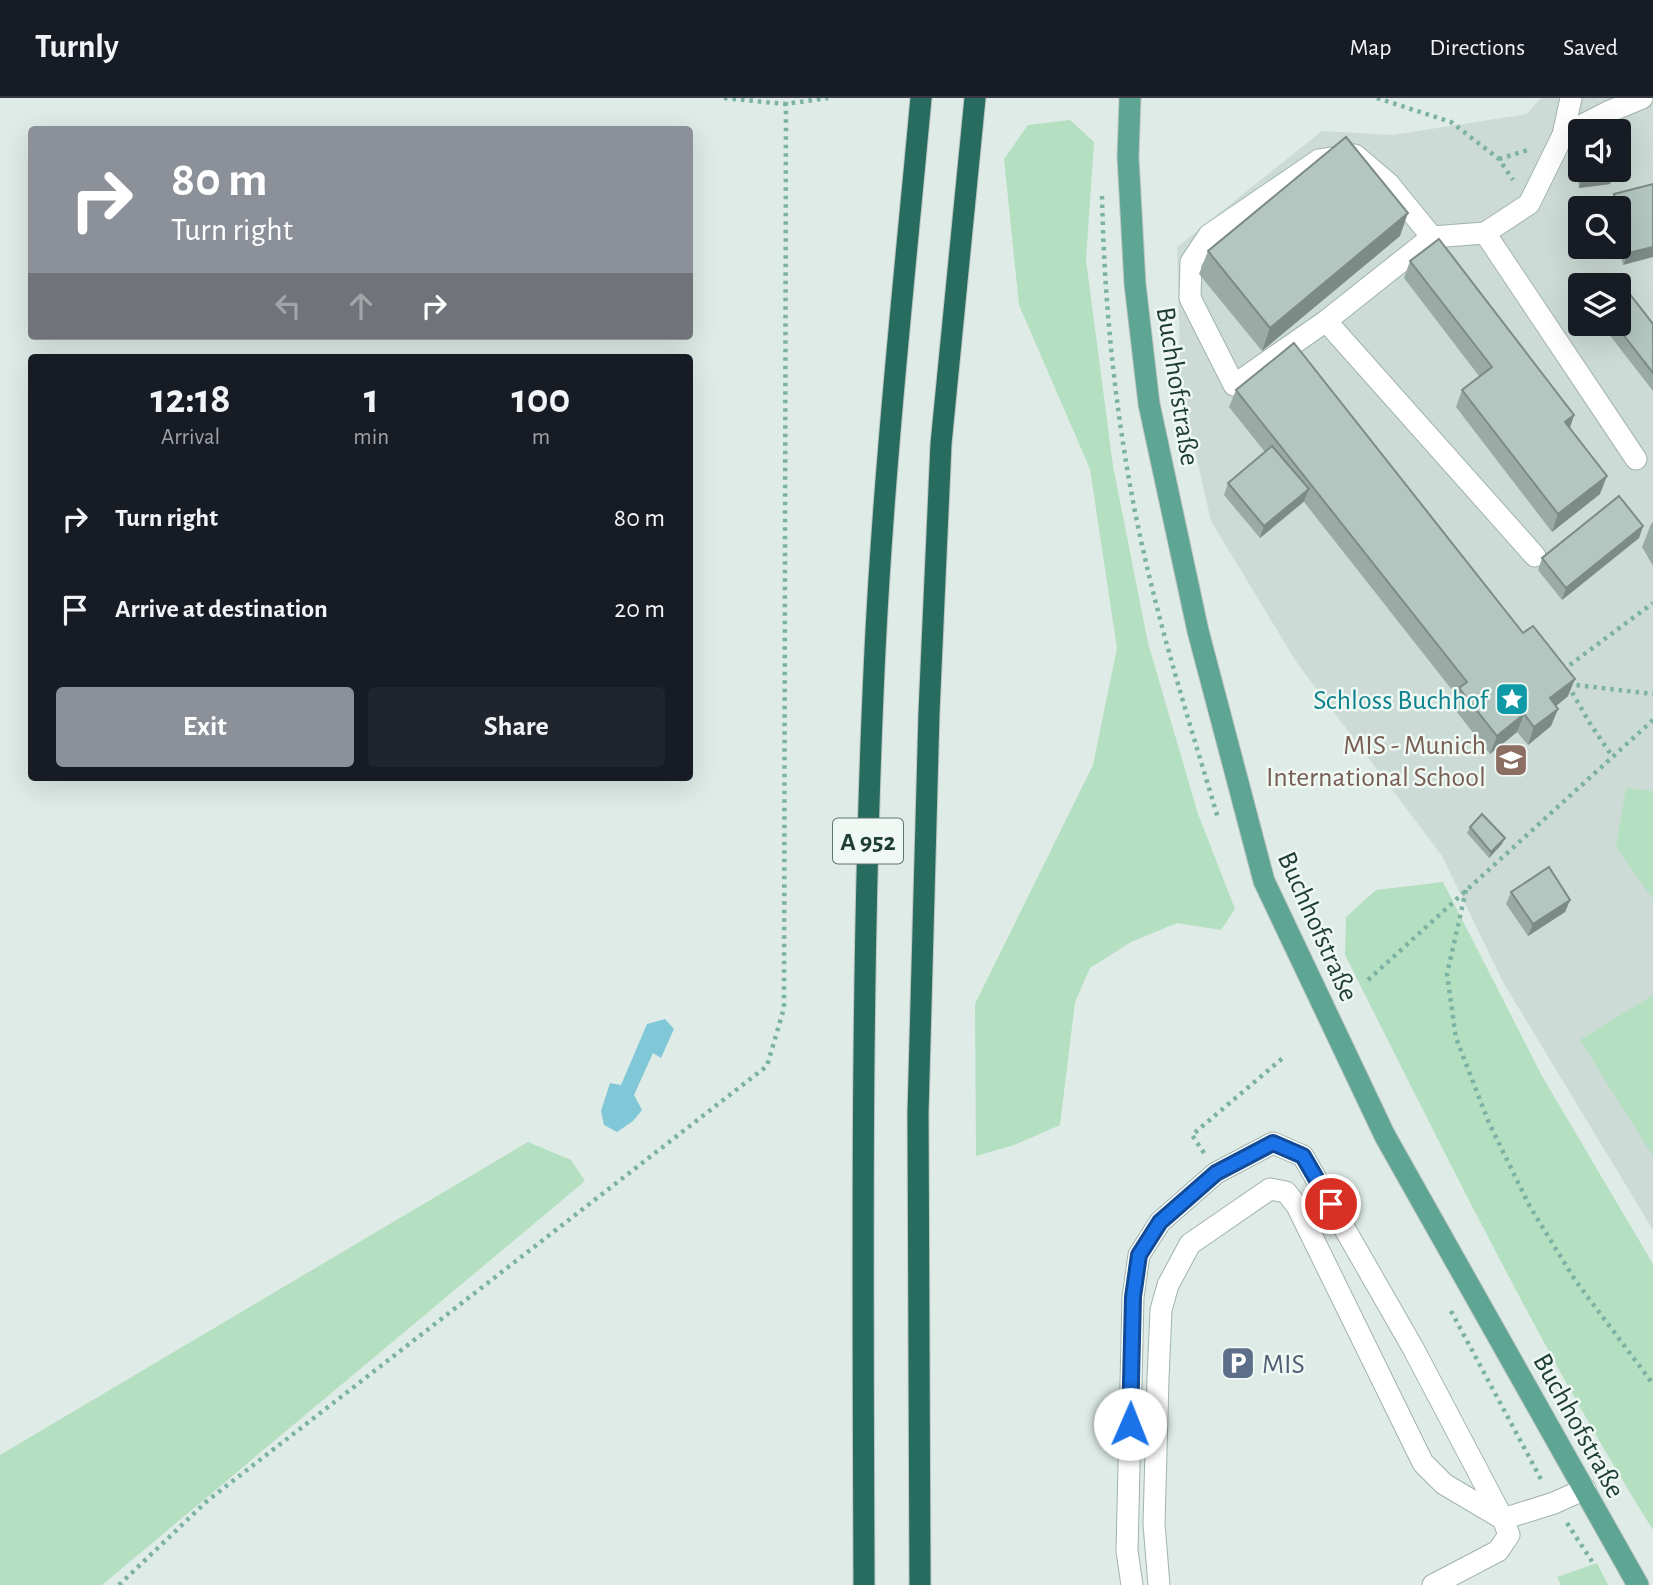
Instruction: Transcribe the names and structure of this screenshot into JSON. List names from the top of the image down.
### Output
{
  "streets": {
    "highway": ["A 952"],
    "main road": ["Buchhofstraße"]
  },
  "places": {
    "place": ["Schloss Buchhof"],
    "school or university": ["MIS - Munich International School"],
    "parking": ["MIS"]
  },
  "page": {
    "header": "Turnly",
    "nav": ["Map", "Directions", "Saved"],
    "turn": ["80 m", "Turn right"],
    "eta": [
      "12:18",
      "Arrival",
      "1",
      "min",
      "100",
      "m"
    ],
    "list": [
      {
        "name": "Turn right",
        "value": "80 m"
      },
      {
        "name": "Arrive at destination",
        "value": "20 m"
      }
    ],
    "buttons": ["Exit", "Share"]
  }
}
